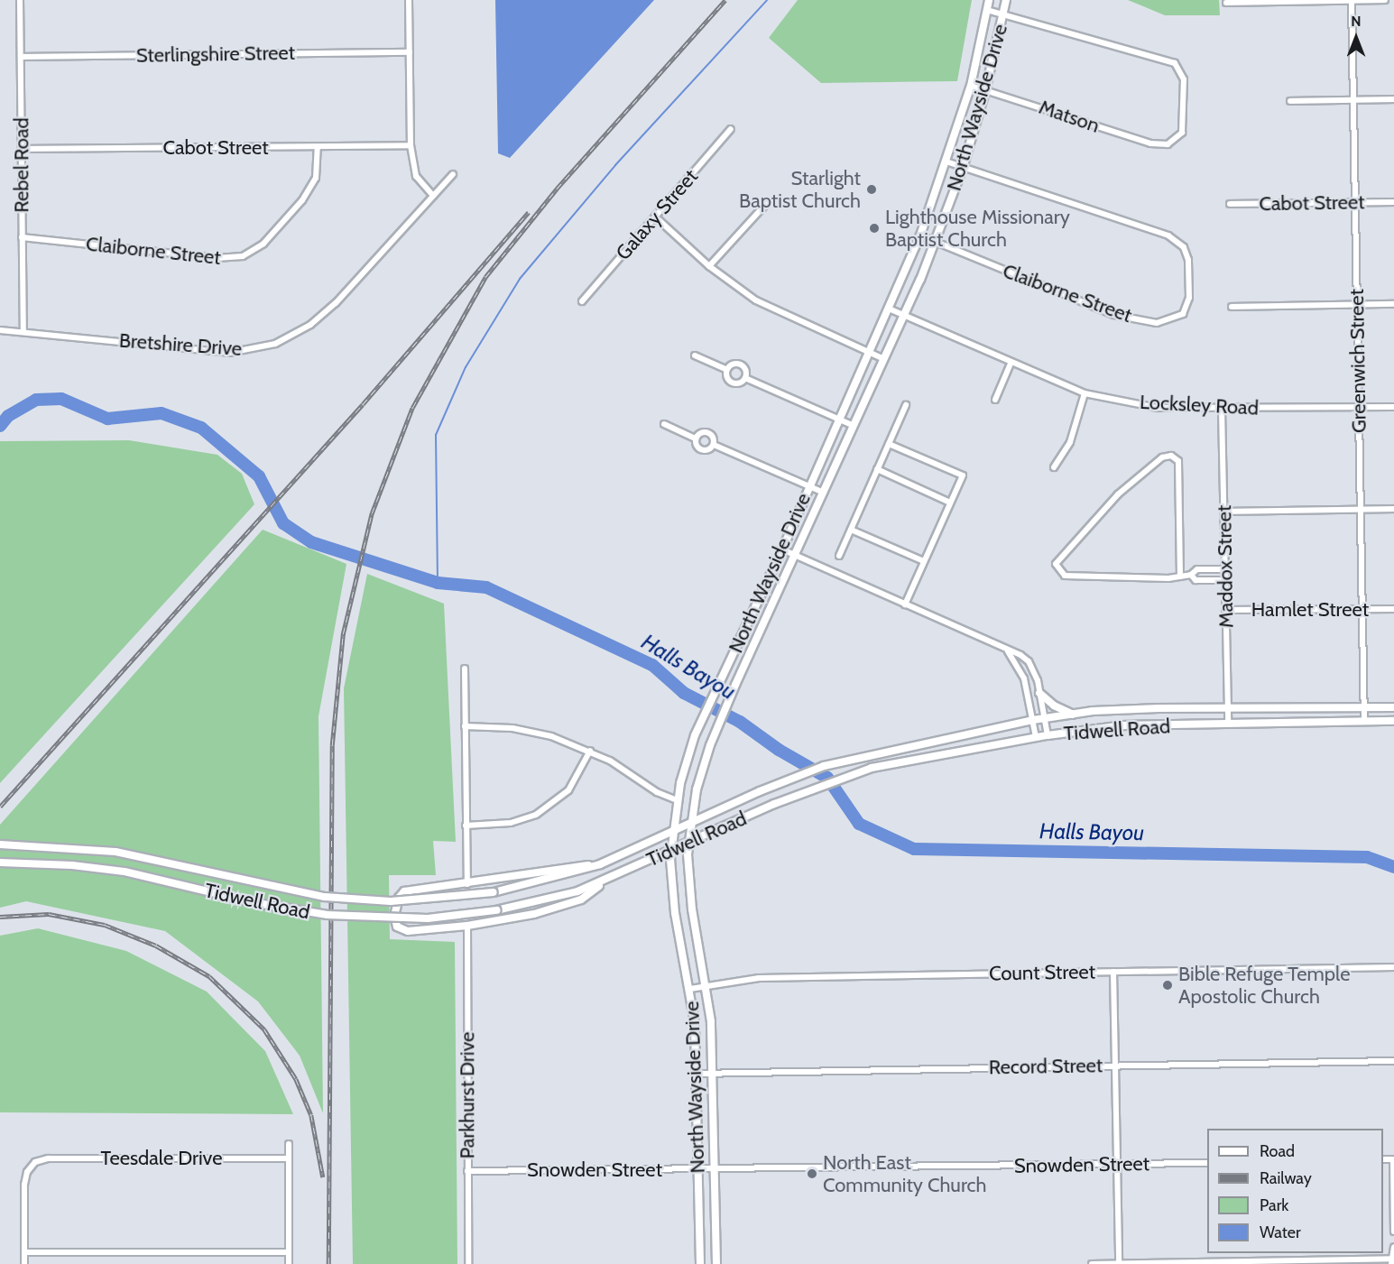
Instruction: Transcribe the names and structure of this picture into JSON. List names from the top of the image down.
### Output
{
  "streets": {
    "main road": ["North Wayside Drive", "Tidwell Road"],
    "street": [
      "Sterlingshire Street",
      "Matson",
      "Cabot Street",
      "Rebel Road",
      "Galaxy Street",
      "Claiborne Street",
      "Bretshire Drive",
      "Greenwich Street",
      "Locksley Road",
      "Maddox Street",
      "Hamlet Street",
      "Count Street",
      "Record Street",
      "Parkhurst Drive",
      "Teesdale Drive",
      "Snowden Street"
    ]
  },
  "crossings": [
    ["Sterlingshire Street", "Rebel Road"],
    ["North Wayside Drive", "Matson"],
    ["North Wayside Drive", "Claiborne Street"],
    ["North Wayside Drive", "Locksley Road"],
    ["North Wayside Drive", "Tidwell Road"],
    ["North Wayside Drive", "Count Street"],
    ["North Wayside Drive", "Record Street"],
    ["North Wayside Drive", "Snowden Street"],
    ["Cabot Street", "Rebel Road"],
    ["Cabot Street", "Claiborne Street"],
    ["Cabot Street", "Greenwich Street"],
    ["Rebel Road", "Claiborne Street"],
    ["Rebel Road", "Bretshire Drive"],
    ["Greenwich Street", "Locksley Road"],
    ["Greenwich Street", "Hamlet Street"],
    ["Greenwich Street", "Tidwell Road"],
    ["Locksley Road", "Maddox Street"],
    ["Maddox Street", "Hamlet Street"],
    ["Maddox Street", "Tidwell Road"],
    ["Parkhurst Drive", "Snowden Street"]
  ],
  "water": ["Halls Bayou"],
  "places": [
    "Starlight Baptist Church",
    "Lighthouse Missionary Baptist Church",
    "Bible Refuge Temple Apostolic Church",
    "North East Community Church"
  ],
  "legend": [
    "Road",
    "Railway",
    "Park",
    "Water"
  ],
  "north": "top"
}
